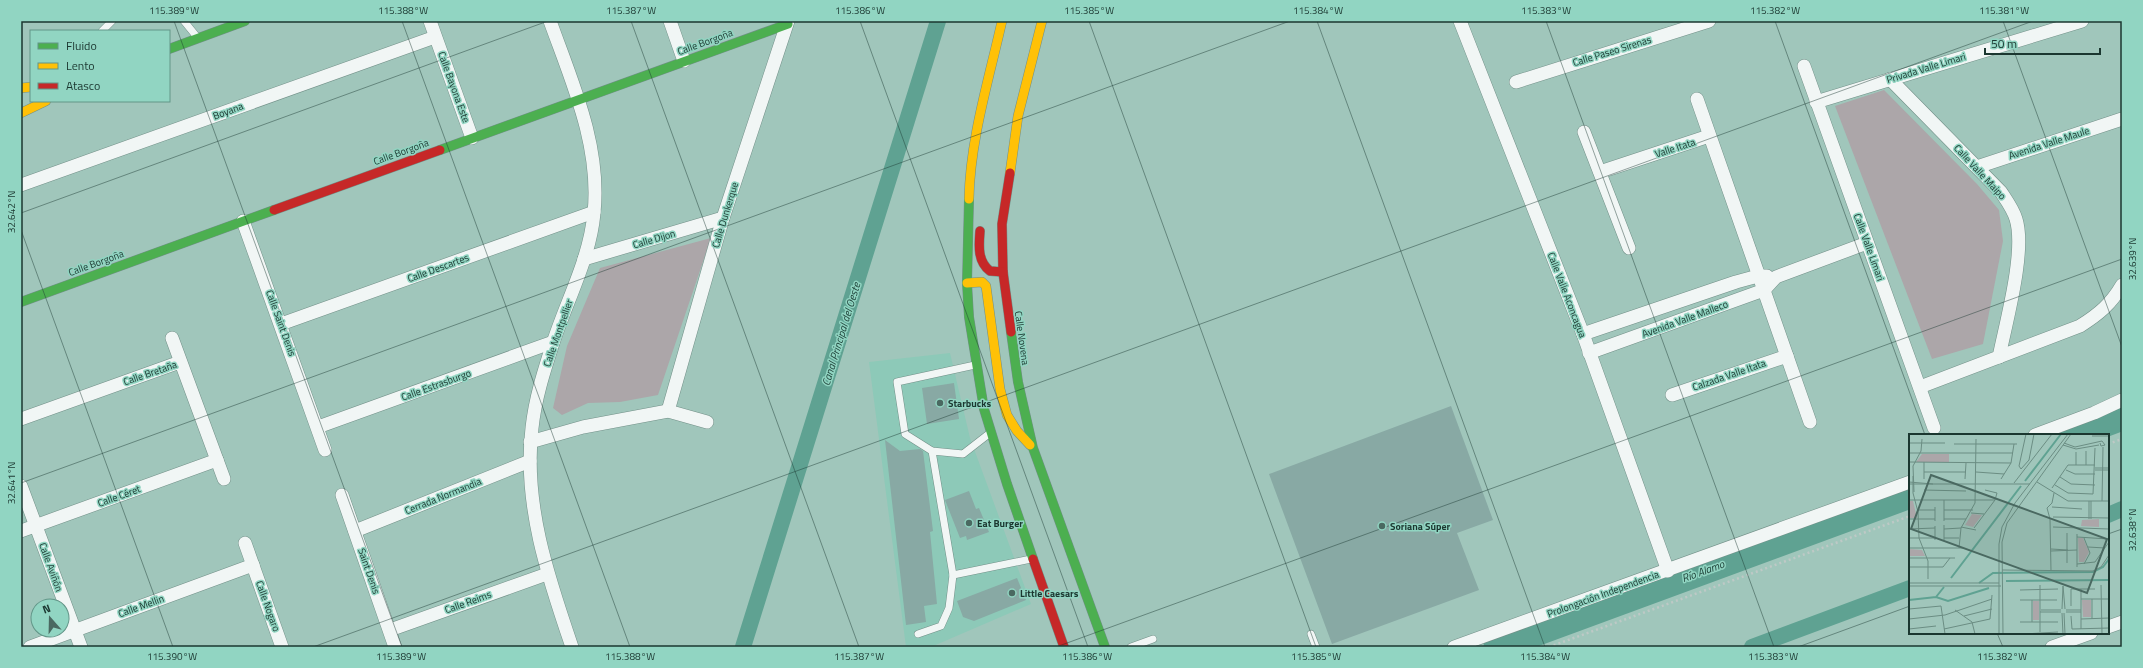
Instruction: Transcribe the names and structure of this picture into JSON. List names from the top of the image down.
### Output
{
  "streets": {
    "main road": ["Calle Borgoña", "Calle Novena"],
    "street": [
      "Calle Paseo Sirenas",
      "Privada Valle Limari",
      "Calle Bayona Este",
      "Boyana",
      "Avenida Valle Maule",
      "Valle Itata",
      "Calle Valle Maipo",
      "Calle Dunkerque",
      "Calle Dijon",
      "Calle Valle Limari",
      "Calle Descartes",
      "Calle Valle Aconcagua",
      "Avenida Valle Malleco",
      "Calle Saint Denis",
      "Calle Montpellier",
      "Calle Bretaña",
      "Calzada Valle Itata",
      "Calle Estrasburgo",
      "Calle Céret",
      "Cerrada Normandia",
      "Calle Aviñón",
      "Saint Denis",
      "Prolongación Independencia",
      "Calle Reims",
      "Calle Mellin",
      "Calle Nogaro"
    ]
  },
  "crossings": [
    ["Calle Borgoña", "Calle Bayona Este"],
    ["Calle Borgoña", "Calle Dunkerque"],
    ["Calle Borgoña", "Calle Saint Denis"],
    ["Calle Borgoña", "Calle Montpellier"],
    ["Privada Valle Limari", "Calle Valle Maipo"],
    ["Privada Valle Limari", "Calle Valle Limari"],
    ["Calle Bayona Este", "Boyana"],
    ["Avenida Valle Maule", "Calle Valle Maipo"],
    ["Valle Itata", "Avenida Valle Malleco"],
    ["Calle Dunkerque", "Calle Dijon"],
    ["Calle Dijon", "Calle Montpellier"],
    ["Calle Valle Limari", "Avenida Valle Malleco"],
    ["Calle Descartes", "Calle Saint Denis"],
    ["Calle Descartes", "Calle Montpellier"],
    ["Calle Valle Aconcagua", "Avenida Valle Malleco"],
    ["Calle Valle Aconcagua", "Prolongación Independencia"],
    ["Calle Saint Denis", "Calle Estrasburgo"],
    ["Calle Montpellier", "Calle Estrasburgo"],
    ["Calle Montpellier", "Cerrada Normandia"],
    ["Calle Montpellier", "Calle Reims"],
    ["Calle Bretaña", "Calle Céret"],
    ["Calle Céret", "Calle Aviñón"],
    ["Cerrada Normandia", "Saint Denis"],
    ["Calle Aviñón", "Calle Mellin"],
    ["Saint Denis", "Calle Reims"],
    ["Calle Mellin", "Calle Nogaro"]
  ],
  "water": ["Canal Principal del Oeste", "Río Alamo"],
  "places": [
    "Starbucks",
    "Eat Burger",
    "Soriana Súper",
    "Little Caesars"
  ],
  "legend": ["Fluido", "Lento", "Atasco"],
  "scale_bar": "50 m",
  "north": "top",
  "coordinates": [
    "115.389°W",
    "115.388°W",
    "115.387°W",
    "115.386°W",
    "115.385°W",
    "115.384°W",
    "115.383°W",
    "115.382°W",
    "115.381°W",
    "32.642°N",
    "32.639°N",
    "32.641°N",
    "32.638°N",
    "115.390°W"
  ]
}
